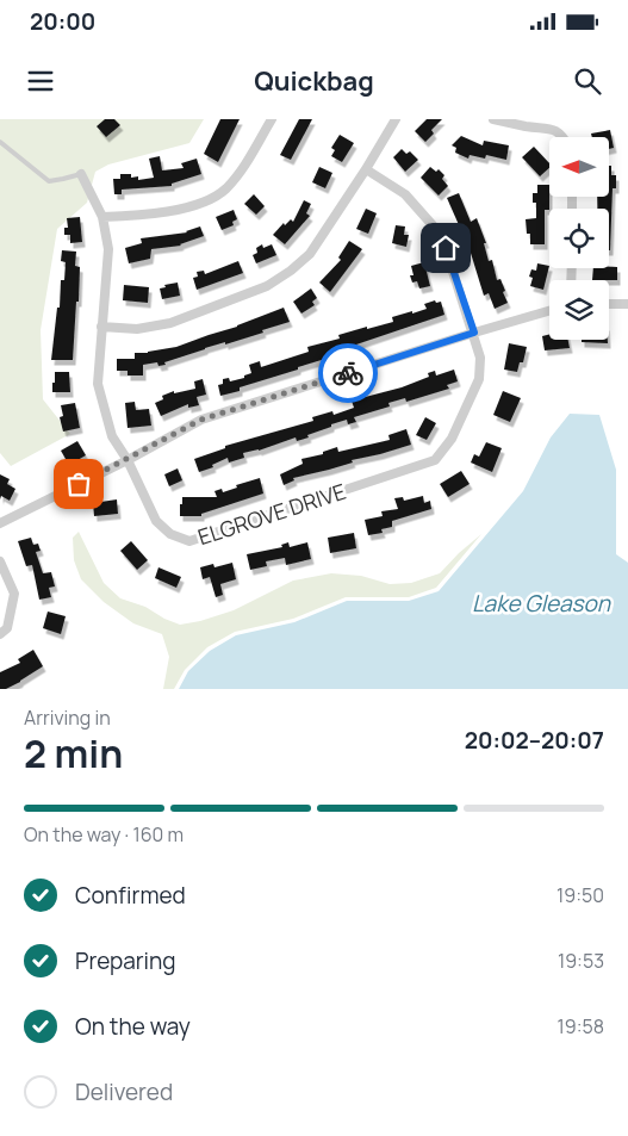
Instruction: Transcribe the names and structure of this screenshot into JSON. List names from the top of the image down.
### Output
{
  "streets": {
    "street": ["ELGROVE DRIVE"]
  },
  "water": ["Lake Gleason"],
  "north": "left",
  "page": {
    "status": "20:00",
    "header": "Quickbag",
    "heading": ["2 min", "Arriving in", "20:02–20:07"],
    "bar": "On the way · 160 m",
    "list": [
      ["Confirmed", "19:50"],
      ["Preparing", "19:53"],
      ["On the way", "19:58"],
      "Delivered"
    ]
  }
}
